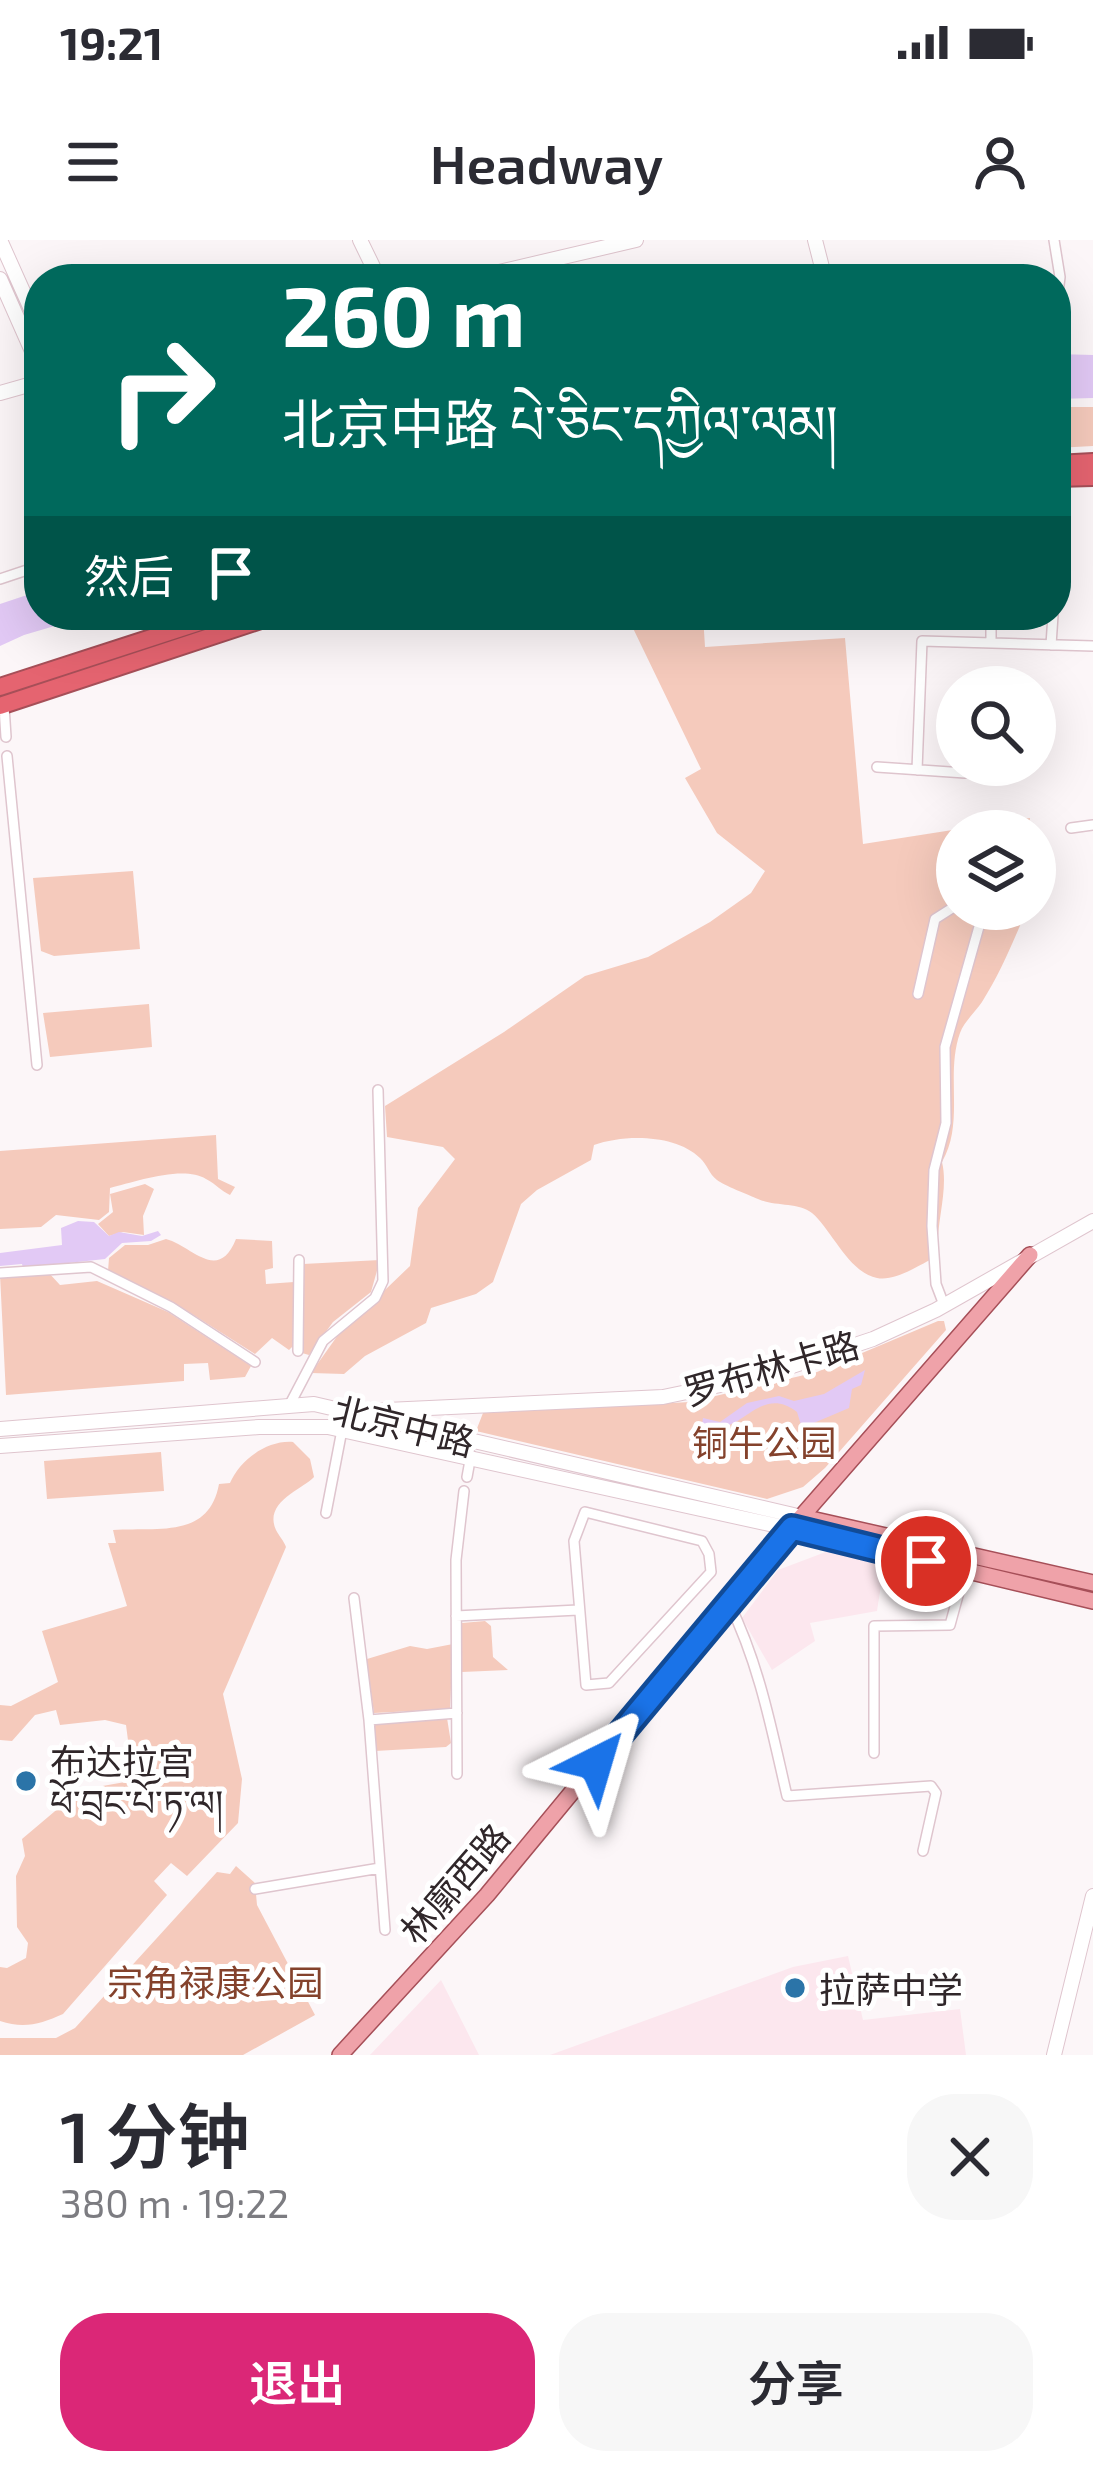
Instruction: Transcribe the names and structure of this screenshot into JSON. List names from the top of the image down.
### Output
{
  "streets": {
    "main road": ["罗布林卡路", "北京中路", "林廓西路"]
  },
  "crossings": [
    ["罗布林卡路", "北京中路"],
    ["罗布林卡路", "林廓西路"],
    ["北京中路", "林廓西路"]
  ],
  "parks": ["铜牛公园", "宗角禄康公园"],
  "places": ["布达拉宫 ཕོ་བྲང་པོ་ཏ་ལ།", "拉萨中学"],
  "page": {
    "status": "19:21",
    "header": "Headway",
    "turn": ["260 m", "北京中路 པེ་ཅིང་དཀྱིལ་ལམ།"],
    "then": "然后",
    "heading": ["1 分钟", "380 m · 19:22"],
    "buttons": ["退出", "分享"]
  }
}
